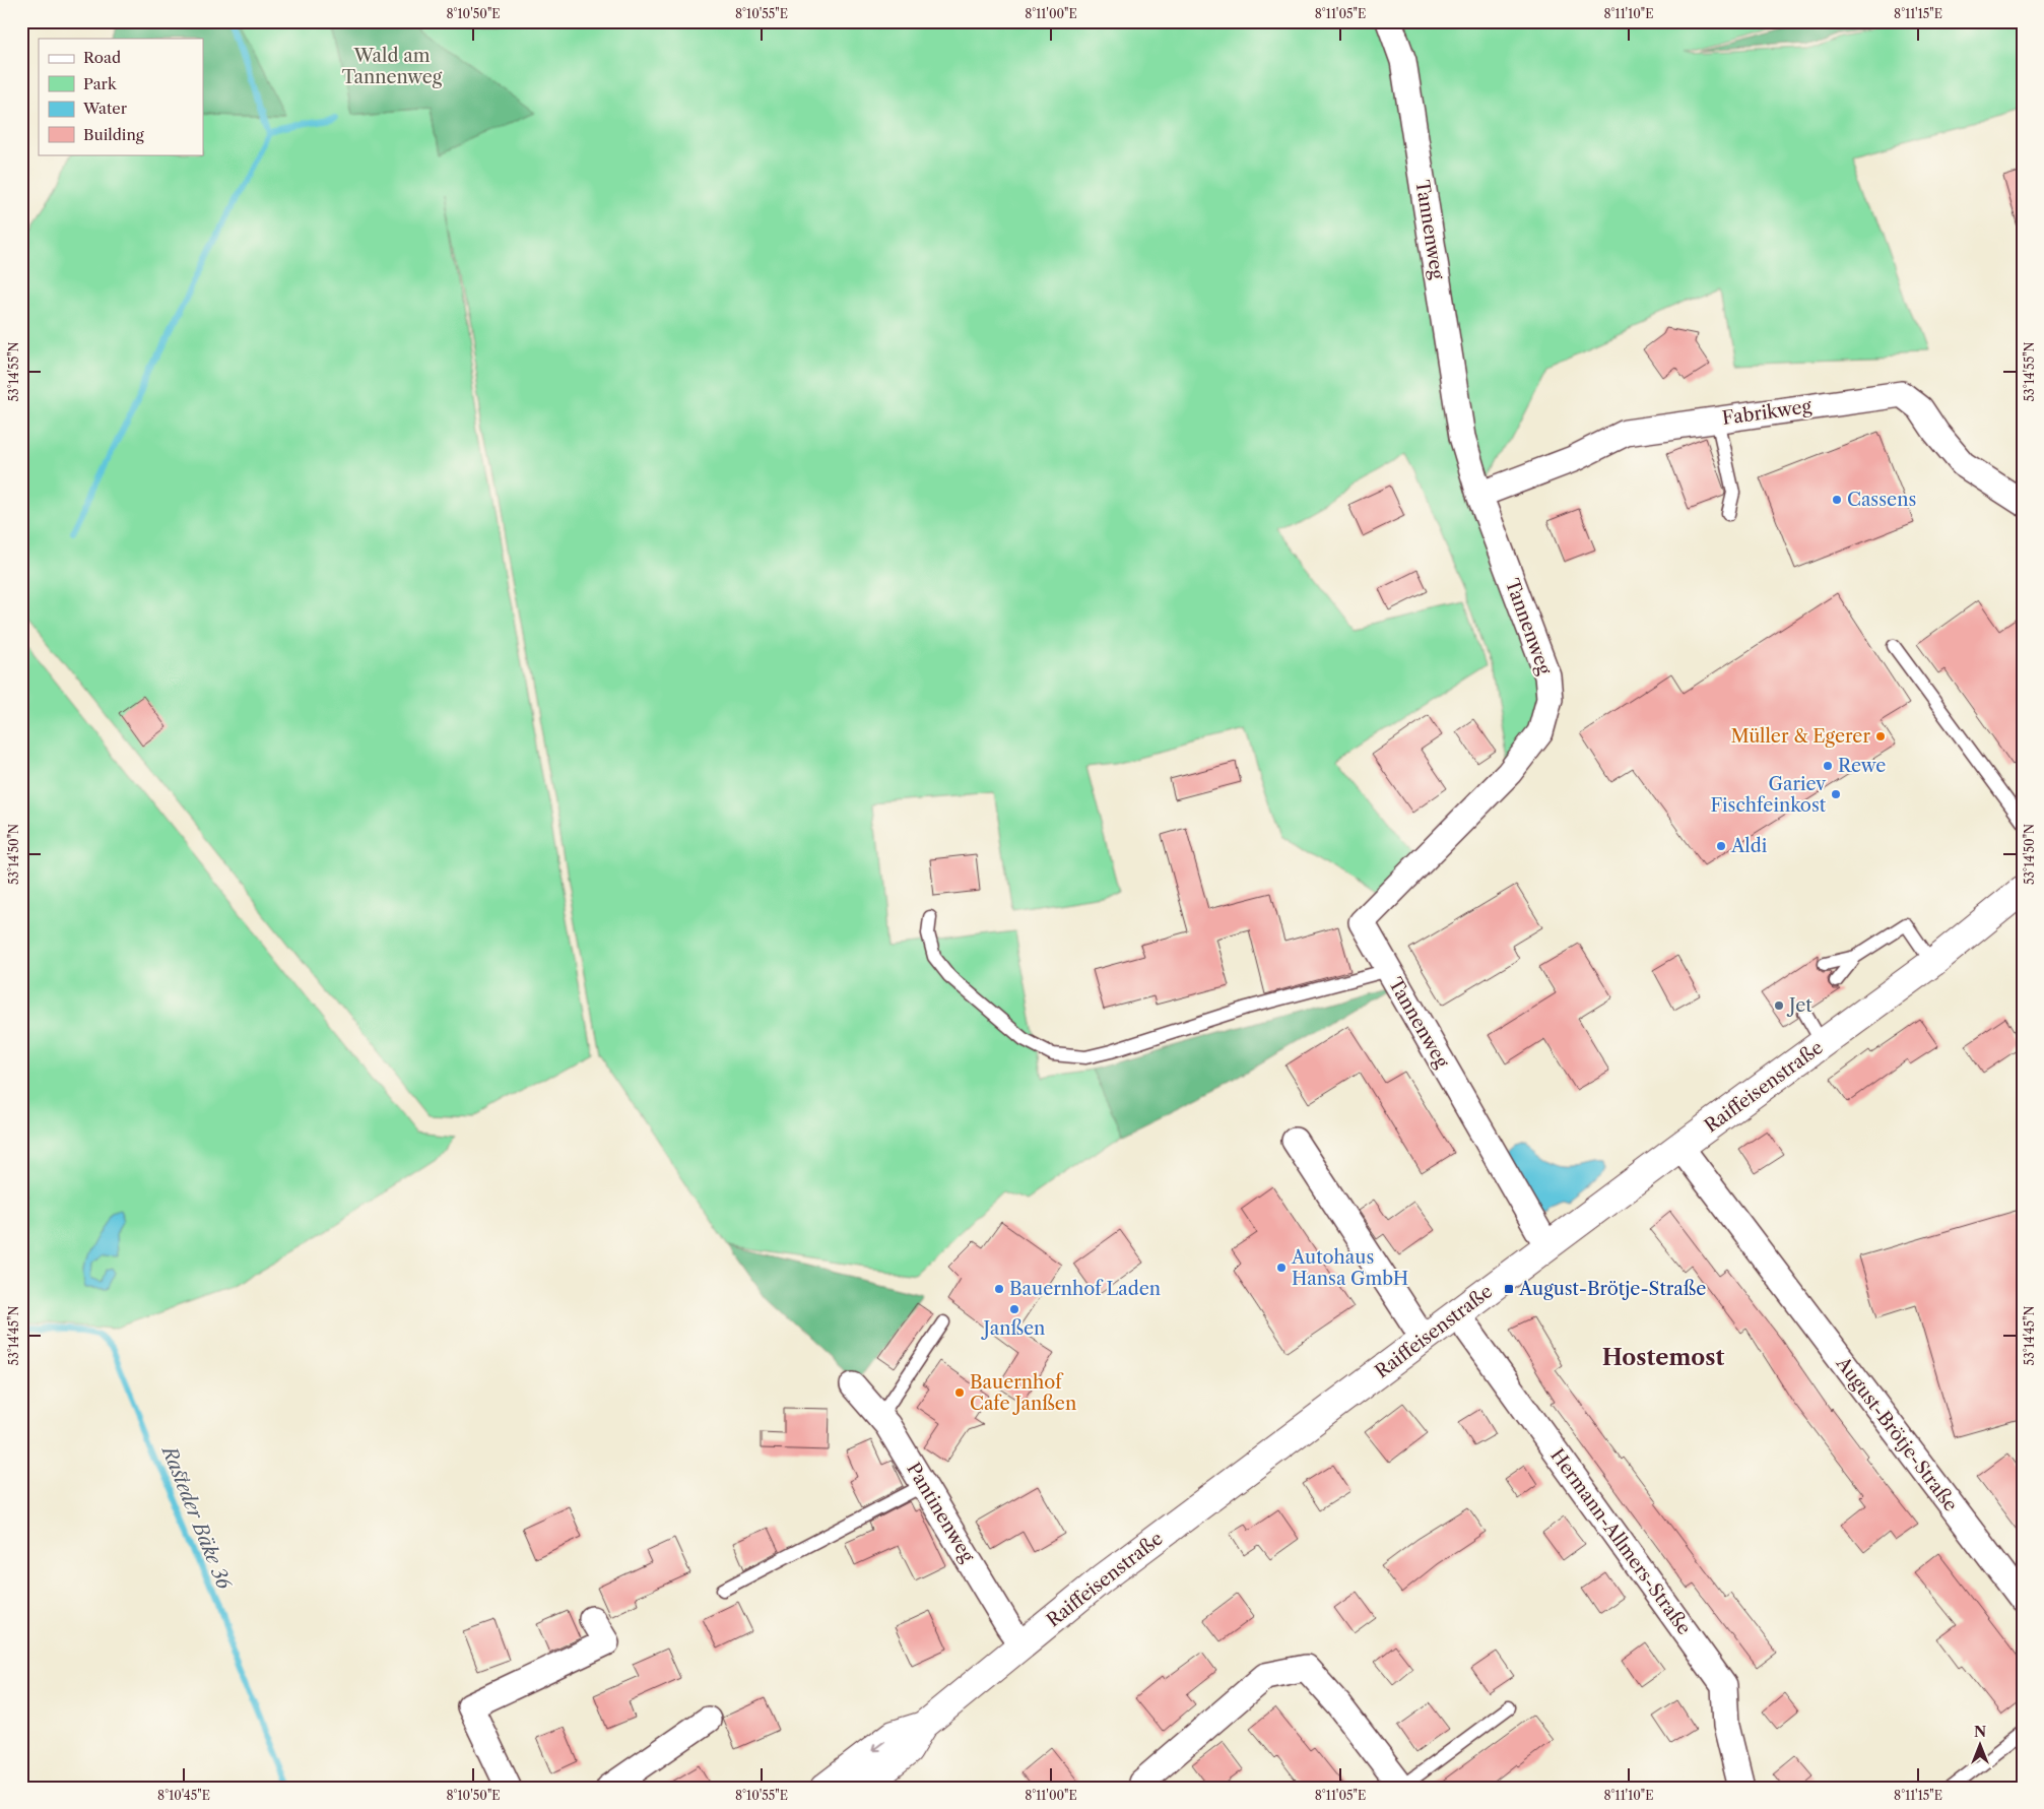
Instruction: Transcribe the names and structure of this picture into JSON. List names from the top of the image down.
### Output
{
  "streets": {
    "street": [
      "Tannenweg",
      "Fabrikweg",
      "Raiffeisenstraße",
      "August-Brötje-Straße",
      "Pantinenweg",
      "Hermann-Allmers-Straße"
    ]
  },
  "crossings": [
    ["Tannenweg", "Fabrikweg"],
    ["Tannenweg", "Raiffeisenstraße"],
    ["Raiffeisenstraße", "August-Brötje-Straße"],
    ["Raiffeisenstraße", "Pantinenweg"],
    ["Raiffeisenstraße", "Hermann-Allmers-Straße"]
  ],
  "districts": ["Hostemost"],
  "water": ["Rasteder Bäke 36"],
  "parks": ["Wald am Tannenweg"],
  "places": {
    "other": [
      "Cassens",
      "Müller & Egerer",
      "Rewe",
      "Gariev Fischfeinkost",
      "Aldi",
      "Jet",
      "Autohaus Hansa GmbH",
      "Bauernhof Laden",
      "Janßen",
      "Bauernhof Cafe Janßen"
    ],
    "transit": ["August-Brötje-Straße"]
  },
  "legend": [
    "Road",
    "Park",
    "Water",
    "Building"
  ],
  "north": "top",
  "coordinates": [
    "8°10'50\"E",
    "8°10'55\"E",
    "8°11'00\"E",
    "8°11'05\"E",
    "8°11'10\"E",
    "8°11'15\"E",
    "53°14'55\"N",
    "53°14'50\"N",
    "53°14'45\"N",
    "8°10'45\"E"
  ]
}
